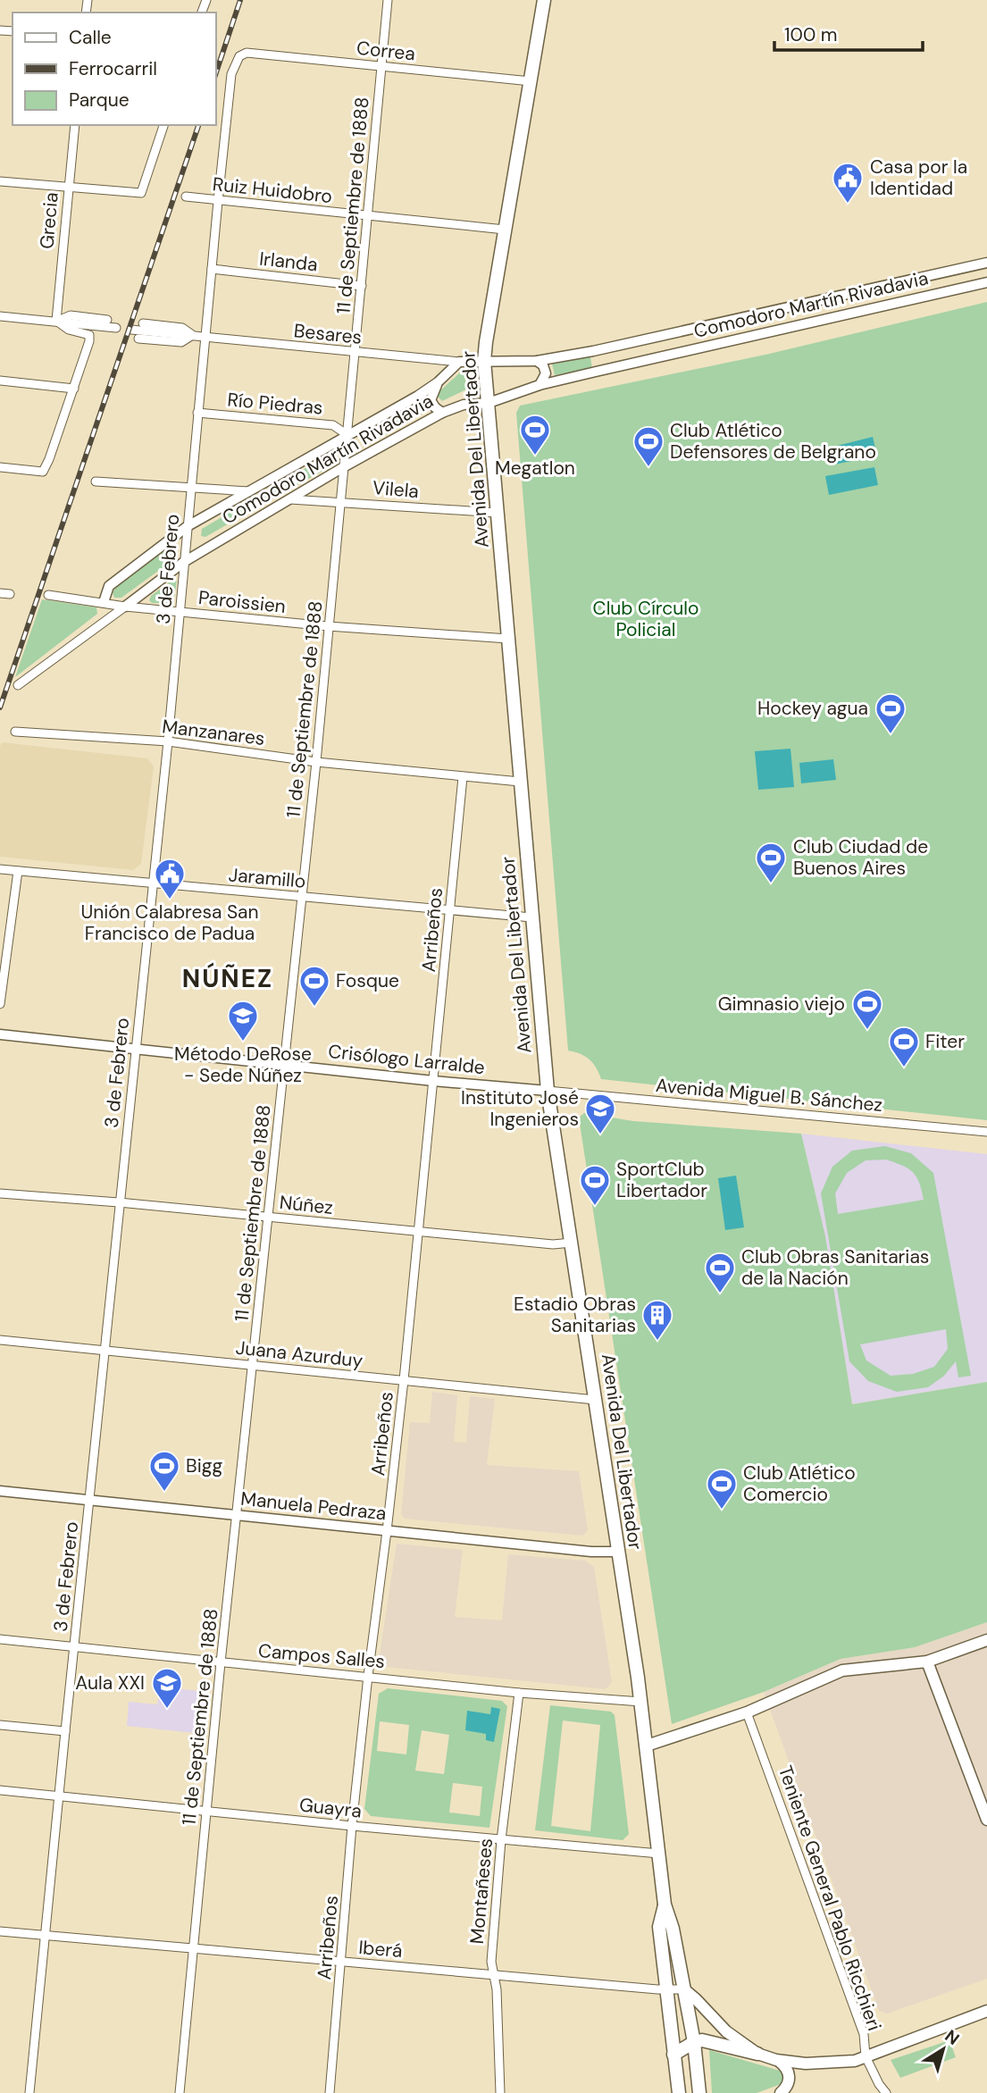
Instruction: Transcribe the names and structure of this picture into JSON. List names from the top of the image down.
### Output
{
  "streets": {
    "main road": ["Avenida Del Libertador"],
    "street": [
      "Correa",
      "Ruiz Huidobro",
      "11 de Septiembre de 1888",
      "Grecia",
      "Irlanda",
      "Comodoro Martín Rivadavia",
      "Besares",
      "Río Piedras",
      "Vilela",
      "3 de Febrero",
      "Paroissien",
      "Manzanares",
      "Jaramillo",
      "Arribeños",
      "Crisólogo Larralde",
      "Avenida Miguel B. Sánchez",
      "Núñez",
      "Juana Azurduy",
      "Manuela Pedraza",
      "Campos Salles",
      "Guayra",
      "Montañeses",
      "Teniente General Pablo Ricchieri",
      "Iberá"
    ]
  },
  "crossings": [
    ["Correa", "11 de Septiembre de 1888"],
    ["Correa", "Avenida Del Libertador"],
    ["Correa", "3 de Febrero"],
    ["Ruiz Huidobro", "11 de Septiembre de 1888"],
    ["Ruiz Huidobro", "Avenida Del Libertador"],
    ["Ruiz Huidobro", "3 de Febrero"],
    ["11 de Septiembre de 1888", "Irlanda"],
    ["11 de Septiembre de 1888", "Comodoro Martín Rivadavia"],
    ["11 de Septiembre de 1888", "Besares"],
    ["11 de Septiembre de 1888", "Río Piedras"],
    ["11 de Septiembre de 1888", "Vilela"],
    ["11 de Septiembre de 1888", "Paroissien"],
    ["11 de Septiembre de 1888", "Manzanares"],
    ["11 de Septiembre de 1888", "Jaramillo"],
    ["11 de Septiembre de 1888", "Crisólogo Larralde"],
    ["11 de Septiembre de 1888", "Núñez"],
    ["11 de Septiembre de 1888", "Juana Azurduy"],
    ["11 de Septiembre de 1888", "Manuela Pedraza"],
    ["11 de Septiembre de 1888", "Campos Salles"],
    ["11 de Septiembre de 1888", "Guayra"],
    ["11 de Septiembre de 1888", "Iberá"],
    ["Irlanda", "3 de Febrero"],
    ["Comodoro Martín Rivadavia", "Besares"],
    ["Comodoro Martín Rivadavia", "Río Piedras"],
    ["Comodoro Martín Rivadavia", "Avenida Del Libertador"],
    ["Comodoro Martín Rivadavia", "Vilela"],
    ["Comodoro Martín Rivadavia", "3 de Febrero"],
    ["Comodoro Martín Rivadavia", "Paroissien"],
    ["Besares", "3 de Febrero"],
    ["Río Piedras", "3 de Febrero"],
    ["Avenida Del Libertador", "Vilela"],
    ["Avenida Del Libertador", "Paroissien"],
    ["Avenida Del Libertador", "Manzanares"],
    ["Avenida Del Libertador", "Jaramillo"],
    ["Avenida Del Libertador", "Crisólogo Larralde"],
    ["Avenida Del Libertador", "Avenida Miguel B. Sánchez"],
    ["Avenida Del Libertador", "Núñez"],
    ["Avenida Del Libertador", "Juana Azurduy"],
    ["Avenida Del Libertador", "Manuela Pedraza"],
    ["Avenida Del Libertador", "Campos Salles"],
    ["Avenida Del Libertador", "Guayra"],
    ["Avenida Del Libertador", "Iberá"],
    ["3 de Febrero", "Paroissien"],
    ["3 de Febrero", "Manzanares"],
    ["3 de Febrero", "Jaramillo"],
    ["3 de Febrero", "Crisólogo Larralde"],
    ["3 de Febrero", "Núñez"],
    ["3 de Febrero", "Juana Azurduy"],
    ["3 de Febrero", "Manuela Pedraza"],
    ["3 de Febrero", "Campos Salles"],
    ["3 de Febrero", "Guayra"],
    ["3 de Febrero", "Iberá"],
    ["Manzanares", "Arribeños"],
    ["Jaramillo", "Arribeños"],
    ["Arribeños", "Crisólogo Larralde"],
    ["Arribeños", "Núñez"],
    ["Arribeños", "Juana Azurduy"],
    ["Arribeños", "Manuela Pedraza"],
    ["Arribeños", "Campos Salles"],
    ["Arribeños", "Guayra"],
    ["Arribeños", "Iberá"],
    ["Crisólogo Larralde", "Avenida Miguel B. Sánchez"],
    ["Campos Salles", "Montañeses"],
    ["Guayra", "Montañeses"],
    ["Montañeses", "Iberá"]
  ],
  "districts": ["NÚÑEZ"],
  "parks": ["Club Círculo Policial"],
  "places": {
    "public building": ["Casa por la Identidad", "Unión Calabresa San Francisco de Padua"],
    "sports": [
      "Megatlon",
      "Club Atlético Defensores de Belgrano",
      "Hockey agua",
      "Club Ciudad de Buenos Aires",
      "Fosque",
      "Gimnasio viejo",
      "Fiter",
      "SportClub Libertador",
      "Club Obras Sanitarias de la Nación",
      "Bigg",
      "Club Atlético Comercio"
    ],
    "school or university": ["Método DeRose - Sede Núñez", "Instituto José Ingenieros", "Aula XXI"],
    "building": ["Estadio Obras Sanitarias"]
  },
  "legend": ["Calle", "Ferrocarril", "Parque"],
  "scale_bar": "100 m",
  "north": "top right"
}
